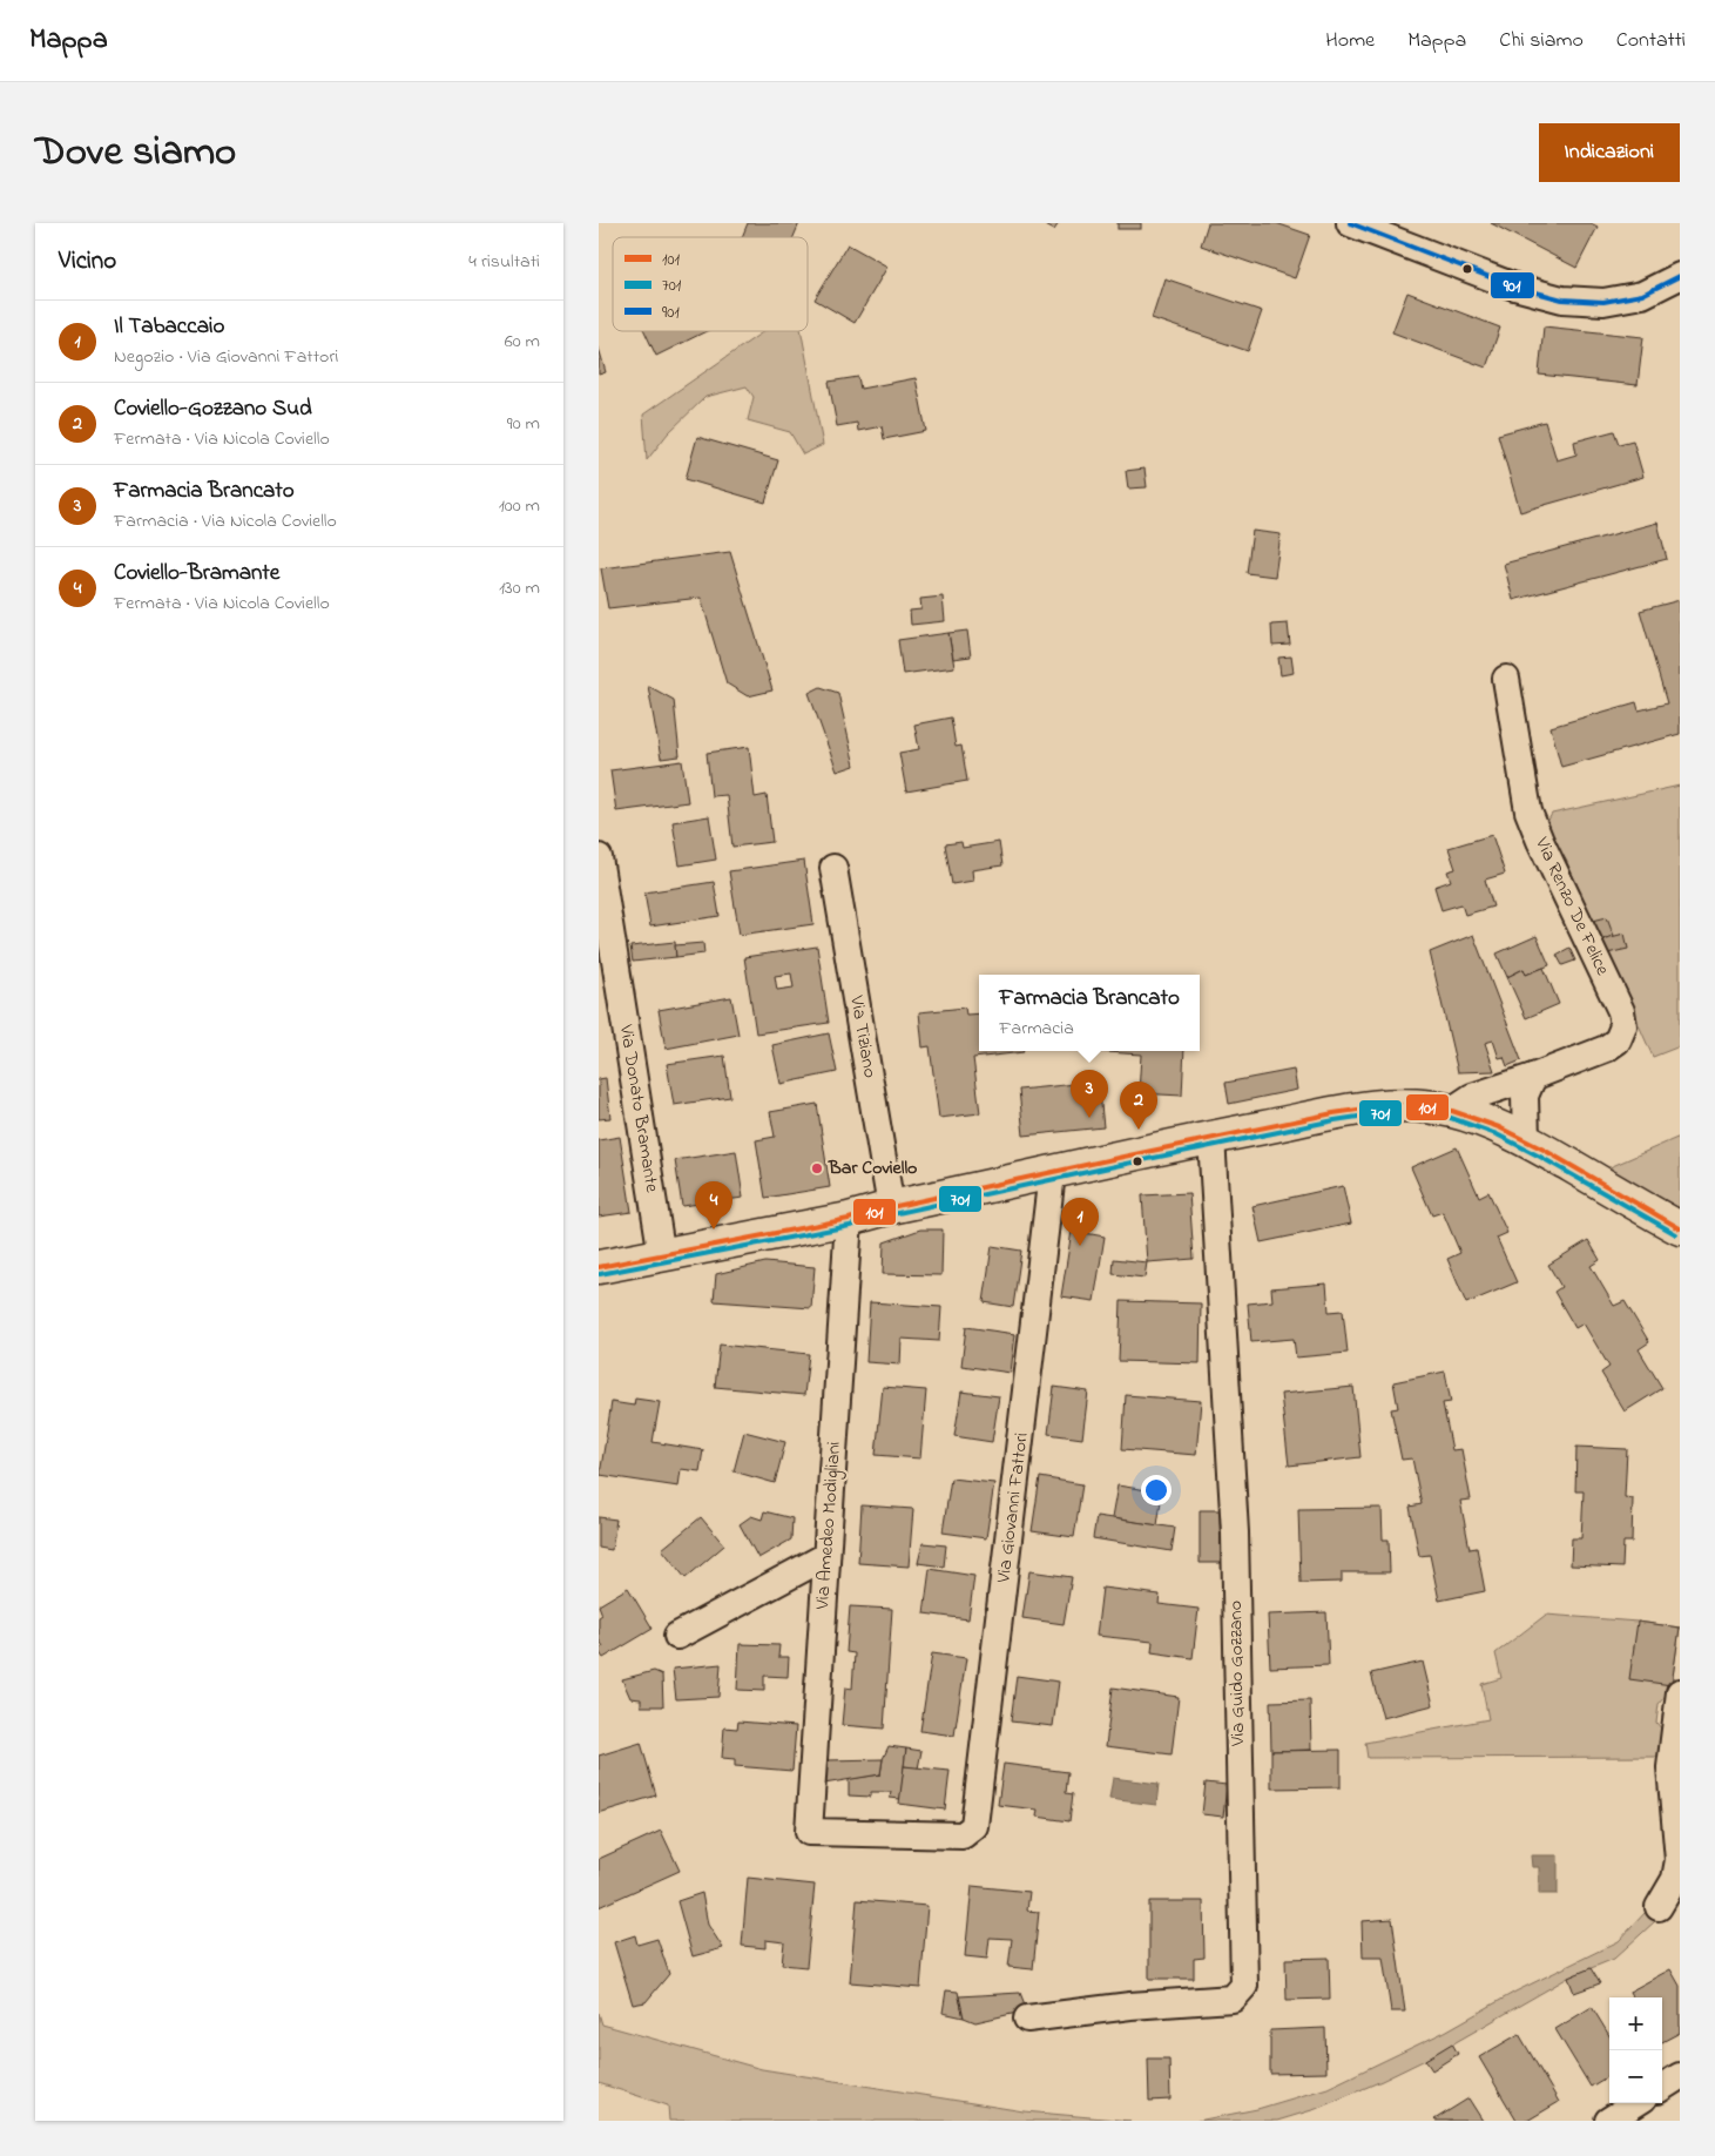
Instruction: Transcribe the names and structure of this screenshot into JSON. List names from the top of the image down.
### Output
{
  "streets": {
    "street": [
      "Via Renzo De Felice",
      "Via Tiziano",
      "Via Donato Bramante",
      "Via Giovanni Fattori",
      "Via Amedeo Modigliani",
      "Via Guido Gozzano"
    ]
  },
  "crossings": [
    ["Via Giovanni Fattori", "Via Amedeo Modigliani"]
  ],
  "places": ["Bar Coviello"],
  "lines": ["transit line 901", "transit line 101", "transit line 701"],
  "legend": ["101", "701", "901"],
  "page": {
    "header": "Mappa",
    "nav": [
      "Home",
      "Mappa",
      "Chi siamo",
      "Contatti"
    ],
    "title": "Dove siamo",
    "buttons": "Indicazioni",
    "heading": ["Vicino", "4 risultati"],
    "list": [
      {
        "mark": "1",
        "name": "Il Tabaccaio",
        "note": "Negozio · Via Giovanni Fattori",
        "value": "60 m"
      },
      {
        "mark": "2",
        "name": "Coviello-Gozzano Sud",
        "note": "Fermata · Via Nicola Coviello",
        "value": "90 m"
      },
      {
        "mark": "3",
        "name": "Farmacia Brancato",
        "note": "Farmacia · Via Nicola Coviello",
        "value": "100 m"
      },
      {
        "mark": "4",
        "name": "Coviello-Bramante",
        "note": "Fermata · Via Nicola Coviello",
        "value": "130 m"
      }
    ],
    "popup": ["Farmacia Brancato", "Farmacia"],
    "pins": [
      "3",
      "2",
      "4",
      "1"
    ],
    "map_buttons": ["+", "−"]
  }
}
